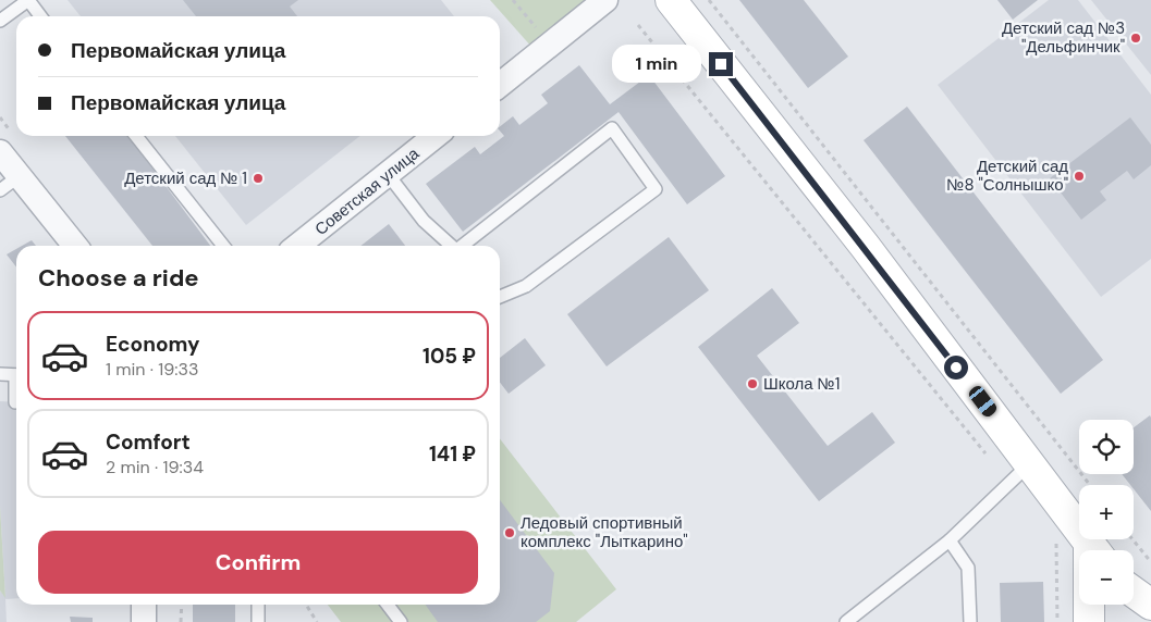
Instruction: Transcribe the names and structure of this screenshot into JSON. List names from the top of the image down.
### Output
{
  "streets": {
    "street": ["Советская улица"]
  },
  "places": [
    "Детский сад №3 \"Дельфинчик\"",
    "Детский сад №8 \"Солнышко\"",
    "Детский сад № 1",
    "Школа №1",
    "Ледовый спортивный комплекс \"Лыткарино\""
  ],
  "page": {
    "banner": ["Первомайская улица", "Первомайская улица"],
    "bubble": "1 min",
    "heading": "Choose a ride",
    "list": [
      {
        "name": "Economy",
        "note": "1 min · 19:33",
        "value": "105 ₽"
      },
      {
        "name": "Comfort",
        "note": "2 min · 19:34",
        "value": "141 ₽"
      }
    ],
    "map_buttons": ["+", "−"],
    "buttons": "Confirm"
  }
}
